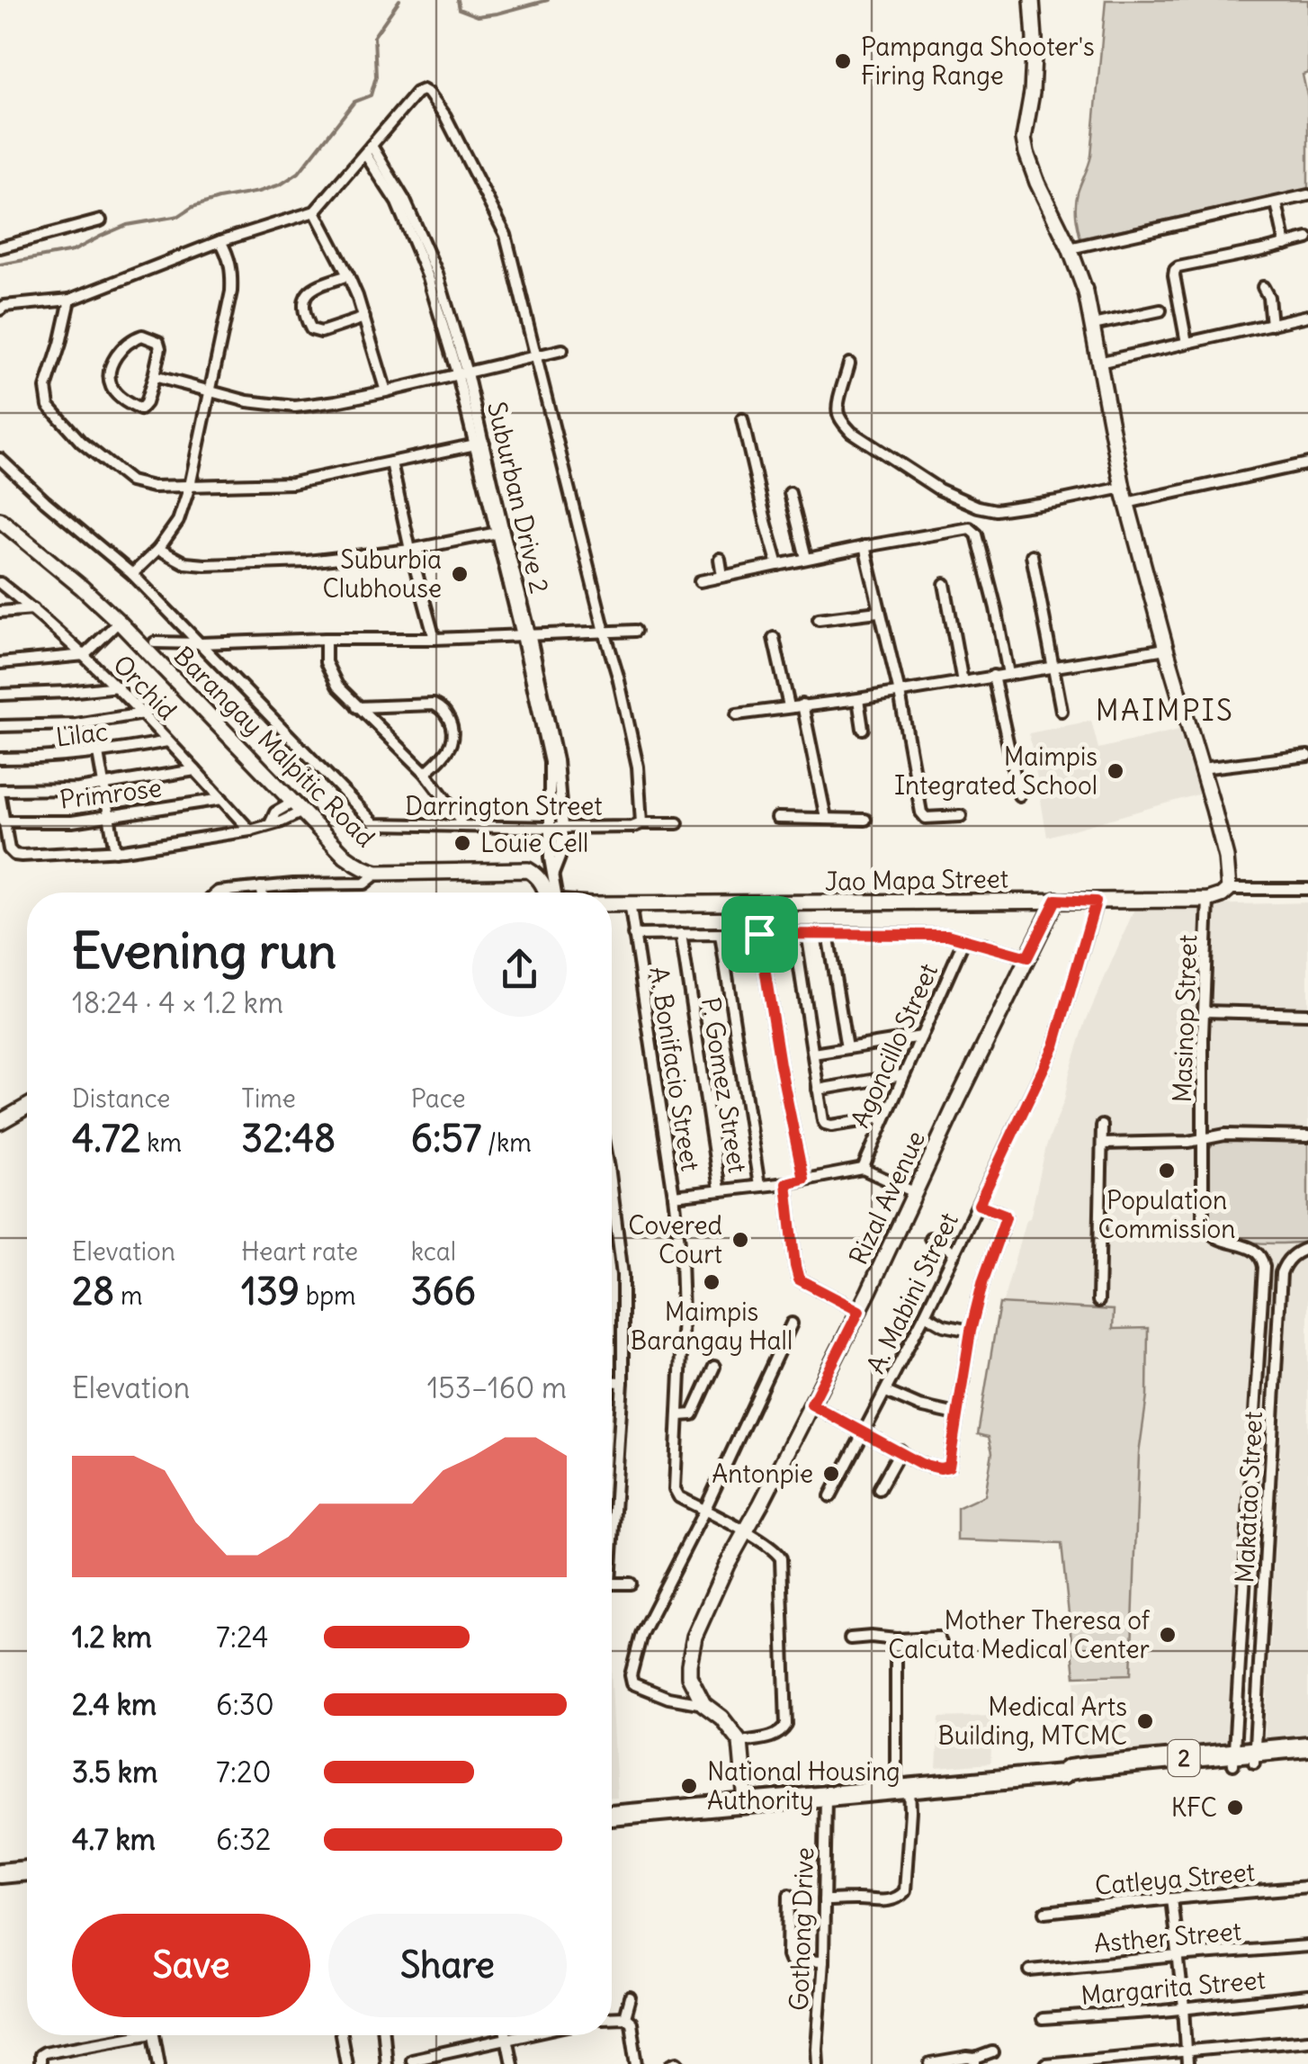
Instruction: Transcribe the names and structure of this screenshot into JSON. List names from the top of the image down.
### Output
{
  "streets": {
    "highway": ["2"],
    "street": [
      "Suburban Drive 2",
      "Orchid",
      "Lilac",
      "Barangay Malpitic Road",
      "Primrose",
      "Darrington Street",
      "Jao Mapa Street",
      "Masinop Street",
      "Agoncillo Street",
      "A. Bonifacio Street",
      "P. Gomez Street",
      "Rizal Avenue",
      "A. Mabini Street",
      "Makatao Street",
      "Catleya Street",
      "Gothong Drive",
      "Asther Street",
      "Margarita Street"
    ]
  },
  "crossings": [
    ["Suburban Drive 2", "Darrington Street"],
    ["Orchid", "Lilac"],
    ["Orchid", "Primrose"],
    ["Jao Mapa Street", "Masinop Street"],
    ["Jao Mapa Street", "A. Bonifacio Street"],
    ["Jao Mapa Street", "Rizal Avenue"],
    ["Jao Mapa Street", "A. Mabini Street"],
    ["Masinop Street", "Makatao Street"],
    ["A. Bonifacio Street", "Rizal Avenue"],
    ["Makatao Street", "2"],
    ["2", "Gothong Drive"]
  ],
  "districts": ["MAIMPIS"],
  "places": [
    "Pampanga Shooter's Firing Range",
    "Suburbia Clubhouse",
    "Maimpis Integrated School",
    "Louie Cell",
    "Population Commission",
    "Covered Court",
    "Maimpis Barangay Hall",
    "Antonpie",
    "Mother Theresa of Calcuta Medical Center",
    "Medical Arts Building, MTCMC",
    "National Housing Authority",
    "KFC"
  ],
  "page": {
    "heading": ["Evening run", "18:24 · 4 × 1.2 km"],
    "stats": [
      ["Distance", "4.72 km"],
      ["Time", "32:48"],
      ["Pace", "6:57 /km"],
      ["Elevation", "28 m"],
      ["Heart rate", "139 bpm"],
      ["kcal", "366"]
    ],
    "chart": ["Elevation", "153–160 m"],
    "list": [
      {
        "name": "1.2 km",
        "note": "7:24"
      },
      {
        "name": "2.4 km",
        "note": "6:30"
      },
      {
        "name": "3.5 km",
        "note": "7:20"
      },
      {
        "name": "4.7 km",
        "note": "6:32"
      }
    ],
    "buttons": ["Save", "Share"]
  }
}
